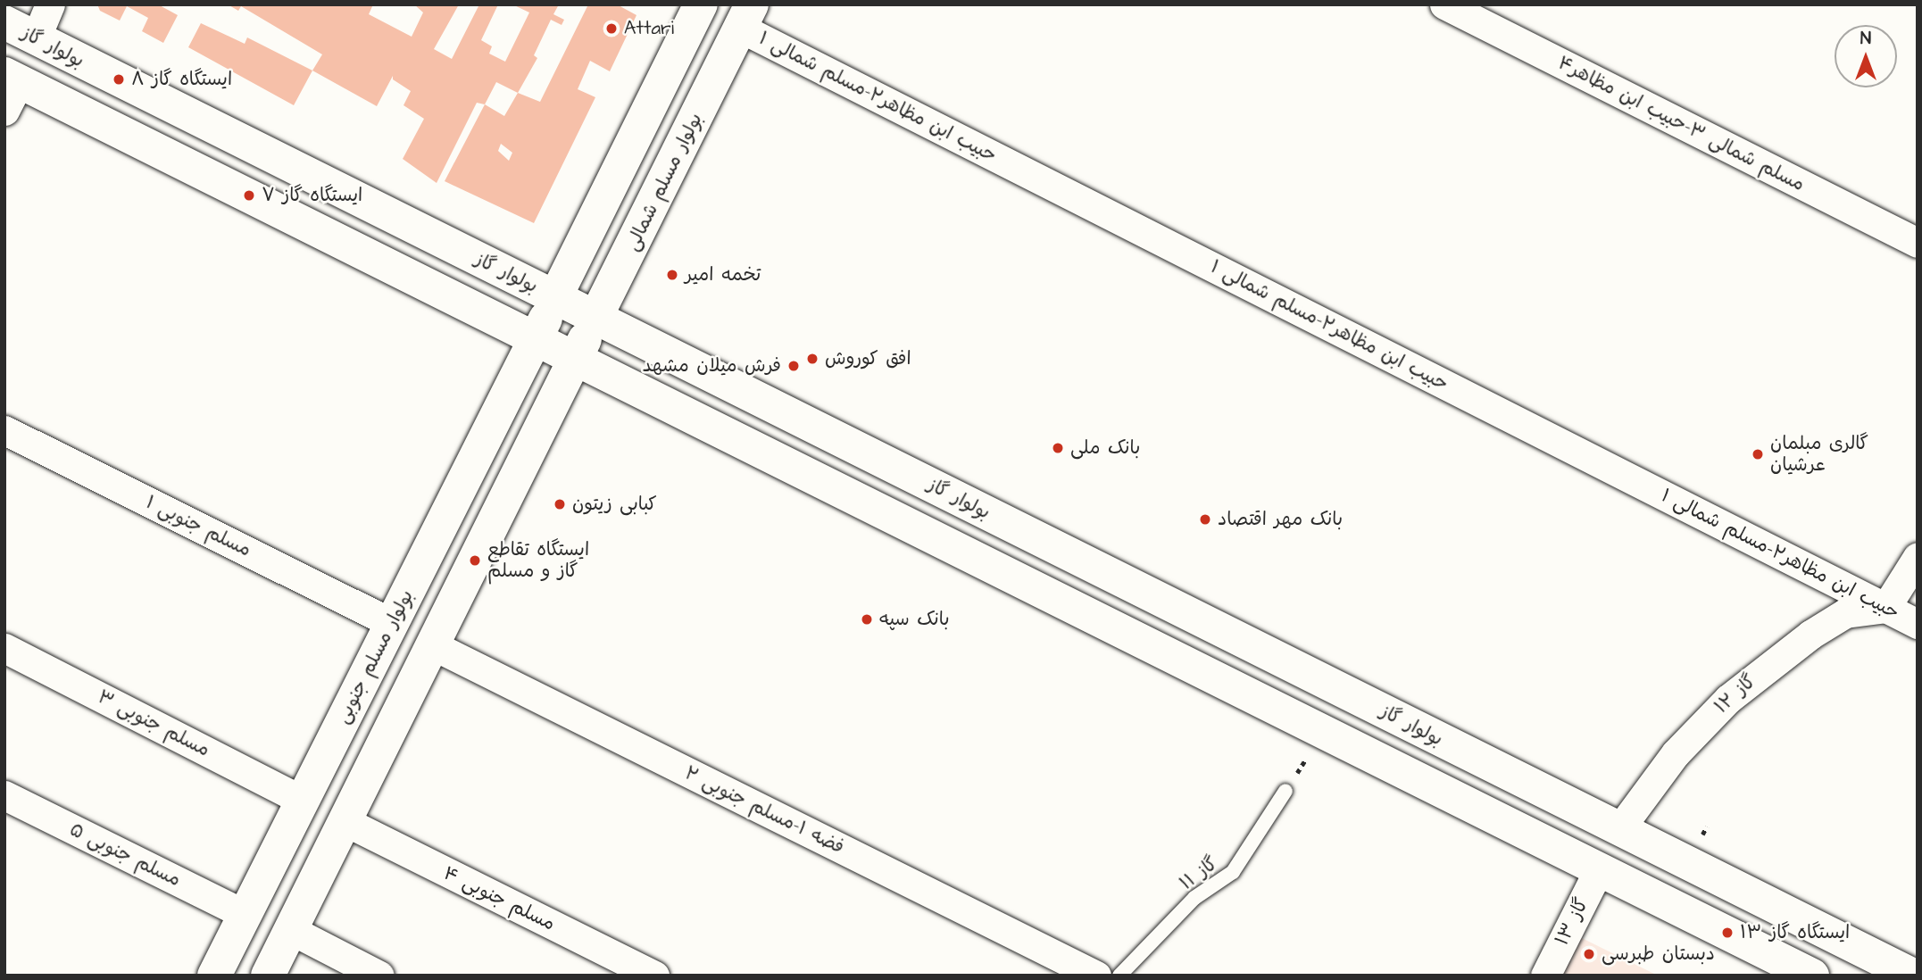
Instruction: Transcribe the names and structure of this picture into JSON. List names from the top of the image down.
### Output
{
  "streets": {
    "main road": ["بولوار گاز", "بولوار مسلم شمالی", "بولوار مسلم جنوبی"],
    "street": [
      "حبیب ابن مظاهر۲-مسلم شمالی ۱",
      "مسلم شمالی ۳-حبیب ابن مظاهر۴",
      "۱ مسلم جنوبی",
      "گاز ۱۲",
      "مسلم جنوبی ۳",
      "فضه ۱-مسلم جنوبی ۲",
      "مسلم جنوبی ۵",
      "مسلم جنوبی ۴",
      "گاز ۱۳"
    ],
    "lane": ["گاز ۱۱"]
  },
  "crossings": [
    ["بولوار گاز", "بولوار مسلم شمالی"],
    ["بولوار گاز", "گاز ۱۲"],
    ["حبیب ابن مظاهر۲-مسلم شمالی ۱", "بولوار مسلم شمالی"],
    ["حبیب ابن مظاهر۲-مسلم شمالی ۱", "گاز ۱۲"],
    ["۱ مسلم جنوبی", "بولوار مسلم جنوبی"],
    ["بولوار مسلم جنوبی", "مسلم جنوبی ۳"],
    ["بولوار مسلم جنوبی", "مسلم جنوبی ۵"]
  ],
  "places": [
    "Attari",
    "ایستگاه گاز ۸",
    "ایستگاه گاز ۷",
    "تخمه امیر",
    "افق کوروش",
    "فرش میلان مشهد",
    "بانک ملی",
    "گالری مبلمان عرشیان",
    "کبابی زیتون",
    "بانک مهر اقتصاد",
    "ایستگاه تقاطع گاز و مسلم",
    "بانک سپه",
    "ایستگاه گاز ۱۳",
    "دبستان طبرسی"
  ],
  "north": "top"
}
